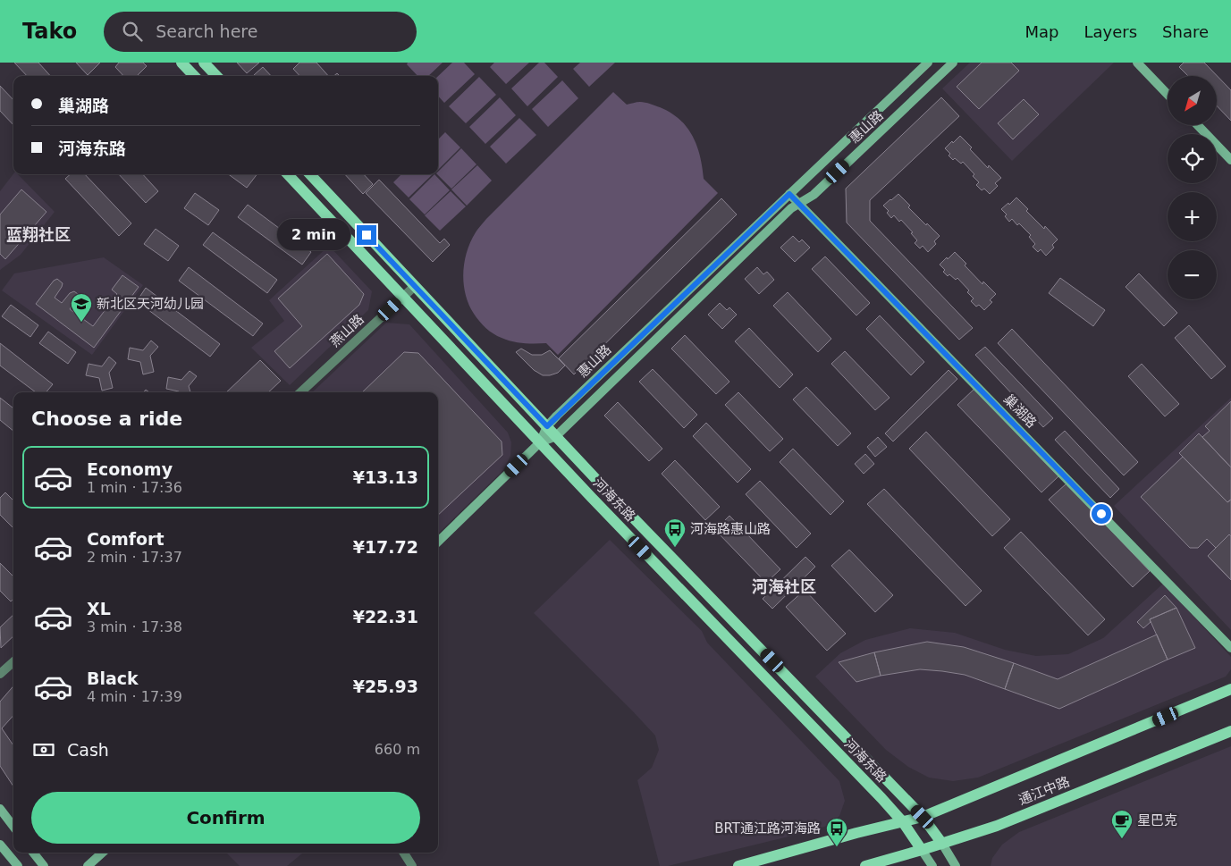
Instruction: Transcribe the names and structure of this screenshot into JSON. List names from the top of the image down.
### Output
{
  "streets": {
    "main road": ["河海东路", "通江中路"],
    "street": ["惠山路", "燕山路", "巢湖路"]
  },
  "crossings": [
    ["惠山路", "巢湖路"],
    ["惠山路", "河海东路"],
    ["燕山路", "河海东路"],
    ["河海东路", "通江中路"]
  ],
  "districts": ["蓝翔社区", "河海社区"],
  "places": {
    "school or university": ["新北区天河幼儿园"],
    "bus stop": ["河海路惠山路", "BRT通江路河海路"],
    "cafe": ["星巴克"]
  },
  "north": "bottom left",
  "page": {
    "header": "Tako",
    "search": "Search here",
    "nav": ["Map", "Layers", "Share"],
    "map_buttons": ["+", "−"],
    "banner": ["巢湖路", "河海东路"],
    "bubble": "2 min",
    "heading": "Choose a ride",
    "list": [
      {
        "name": "Economy",
        "note": "1 min · 17:36",
        "value": "¥13.13"
      },
      {
        "name": "Comfort",
        "note": "2 min · 17:37",
        "value": "¥17.72"
      },
      {
        "name": "XL",
        "note": "3 min · 17:38",
        "value": "¥22.31"
      },
      {
        "name": "Black",
        "note": "4 min · 17:39",
        "value": "¥25.93"
      }
    ],
    "pay": ["Cash", "660 m"],
    "buttons": "Confirm"
  }
}
